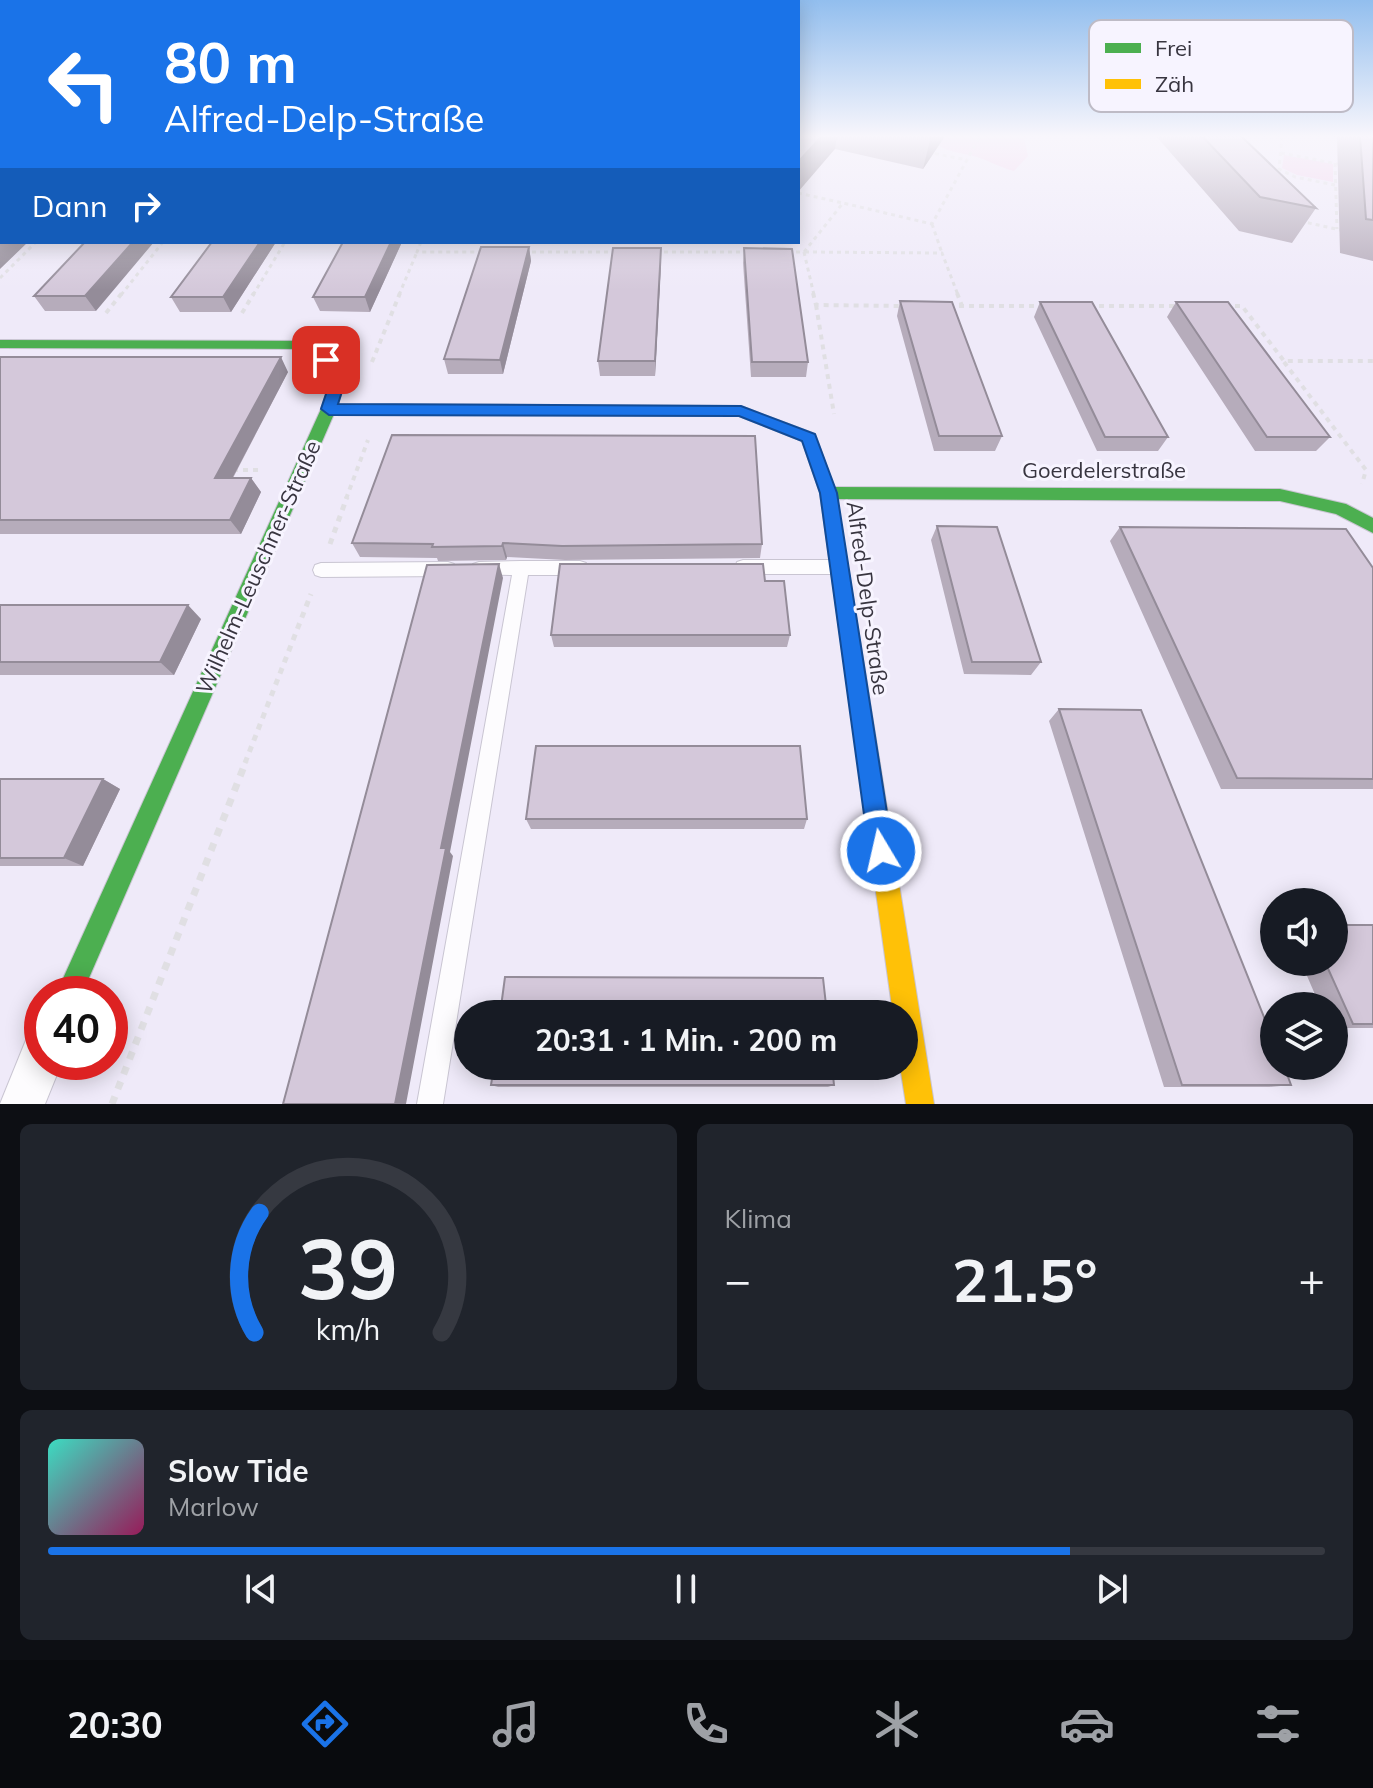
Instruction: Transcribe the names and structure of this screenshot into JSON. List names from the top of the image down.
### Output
{
  "streets": {
    "street": ["Goerdelerstraße", "Wilhelm-Leuschner-Straße", "Alfred-Delp-Straße"]
  },
  "crossings": [
    ["Goerdelerstraße", "Alfred-Delp-Straße"]
  ],
  "legend": ["Frei", "Zäh"],
  "page": {
    "turn": ["80 m", "Alfred-Delp-Straße"],
    "then": "Dann",
    "limit": "40",
    "trip": "20:31 · 1 Min. · 200 m",
    "tile": "Klima",
    "heat": ["−", "21.5°", "+"],
    "song": ["Slow Tide", "Marlow"],
    "tabs": "20:30",
    "gauge": ["39", "km/h"]
  }
}
